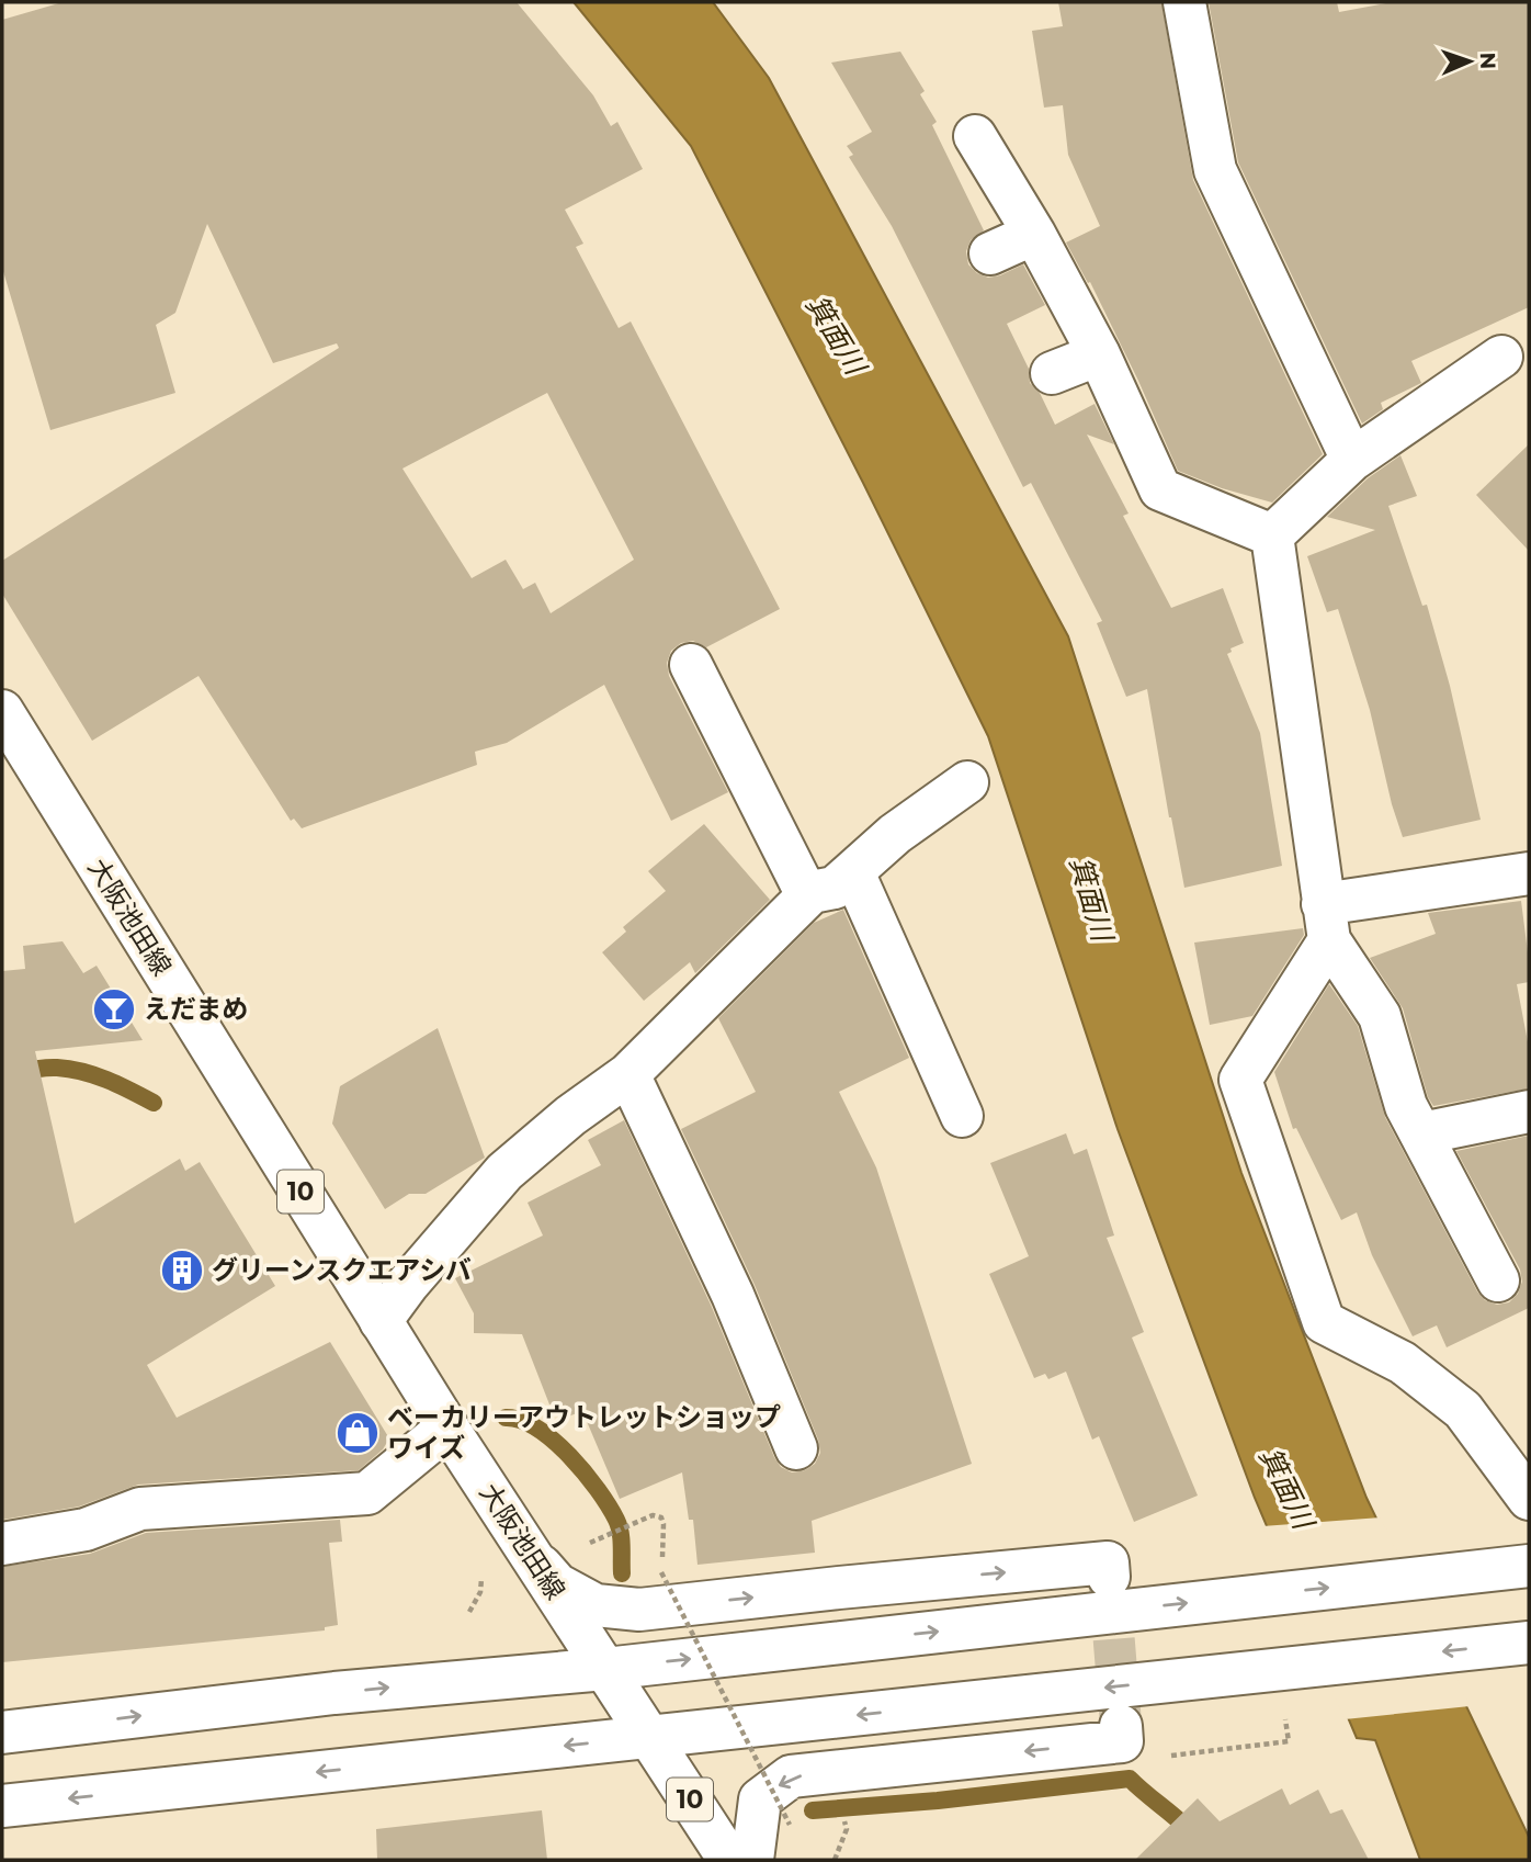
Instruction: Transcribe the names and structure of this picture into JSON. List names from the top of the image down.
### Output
{
  "streets": {
    "street": ["大阪池田線", "10"]
  },
  "water": ["箕面川"],
  "places": {
    "bar": ["えだまめ"],
    "building": ["グリーンスクエアシバ"],
    "shop": ["ベーカリーアウトレットショップ ワイズ"]
  },
  "north": "right"
}
